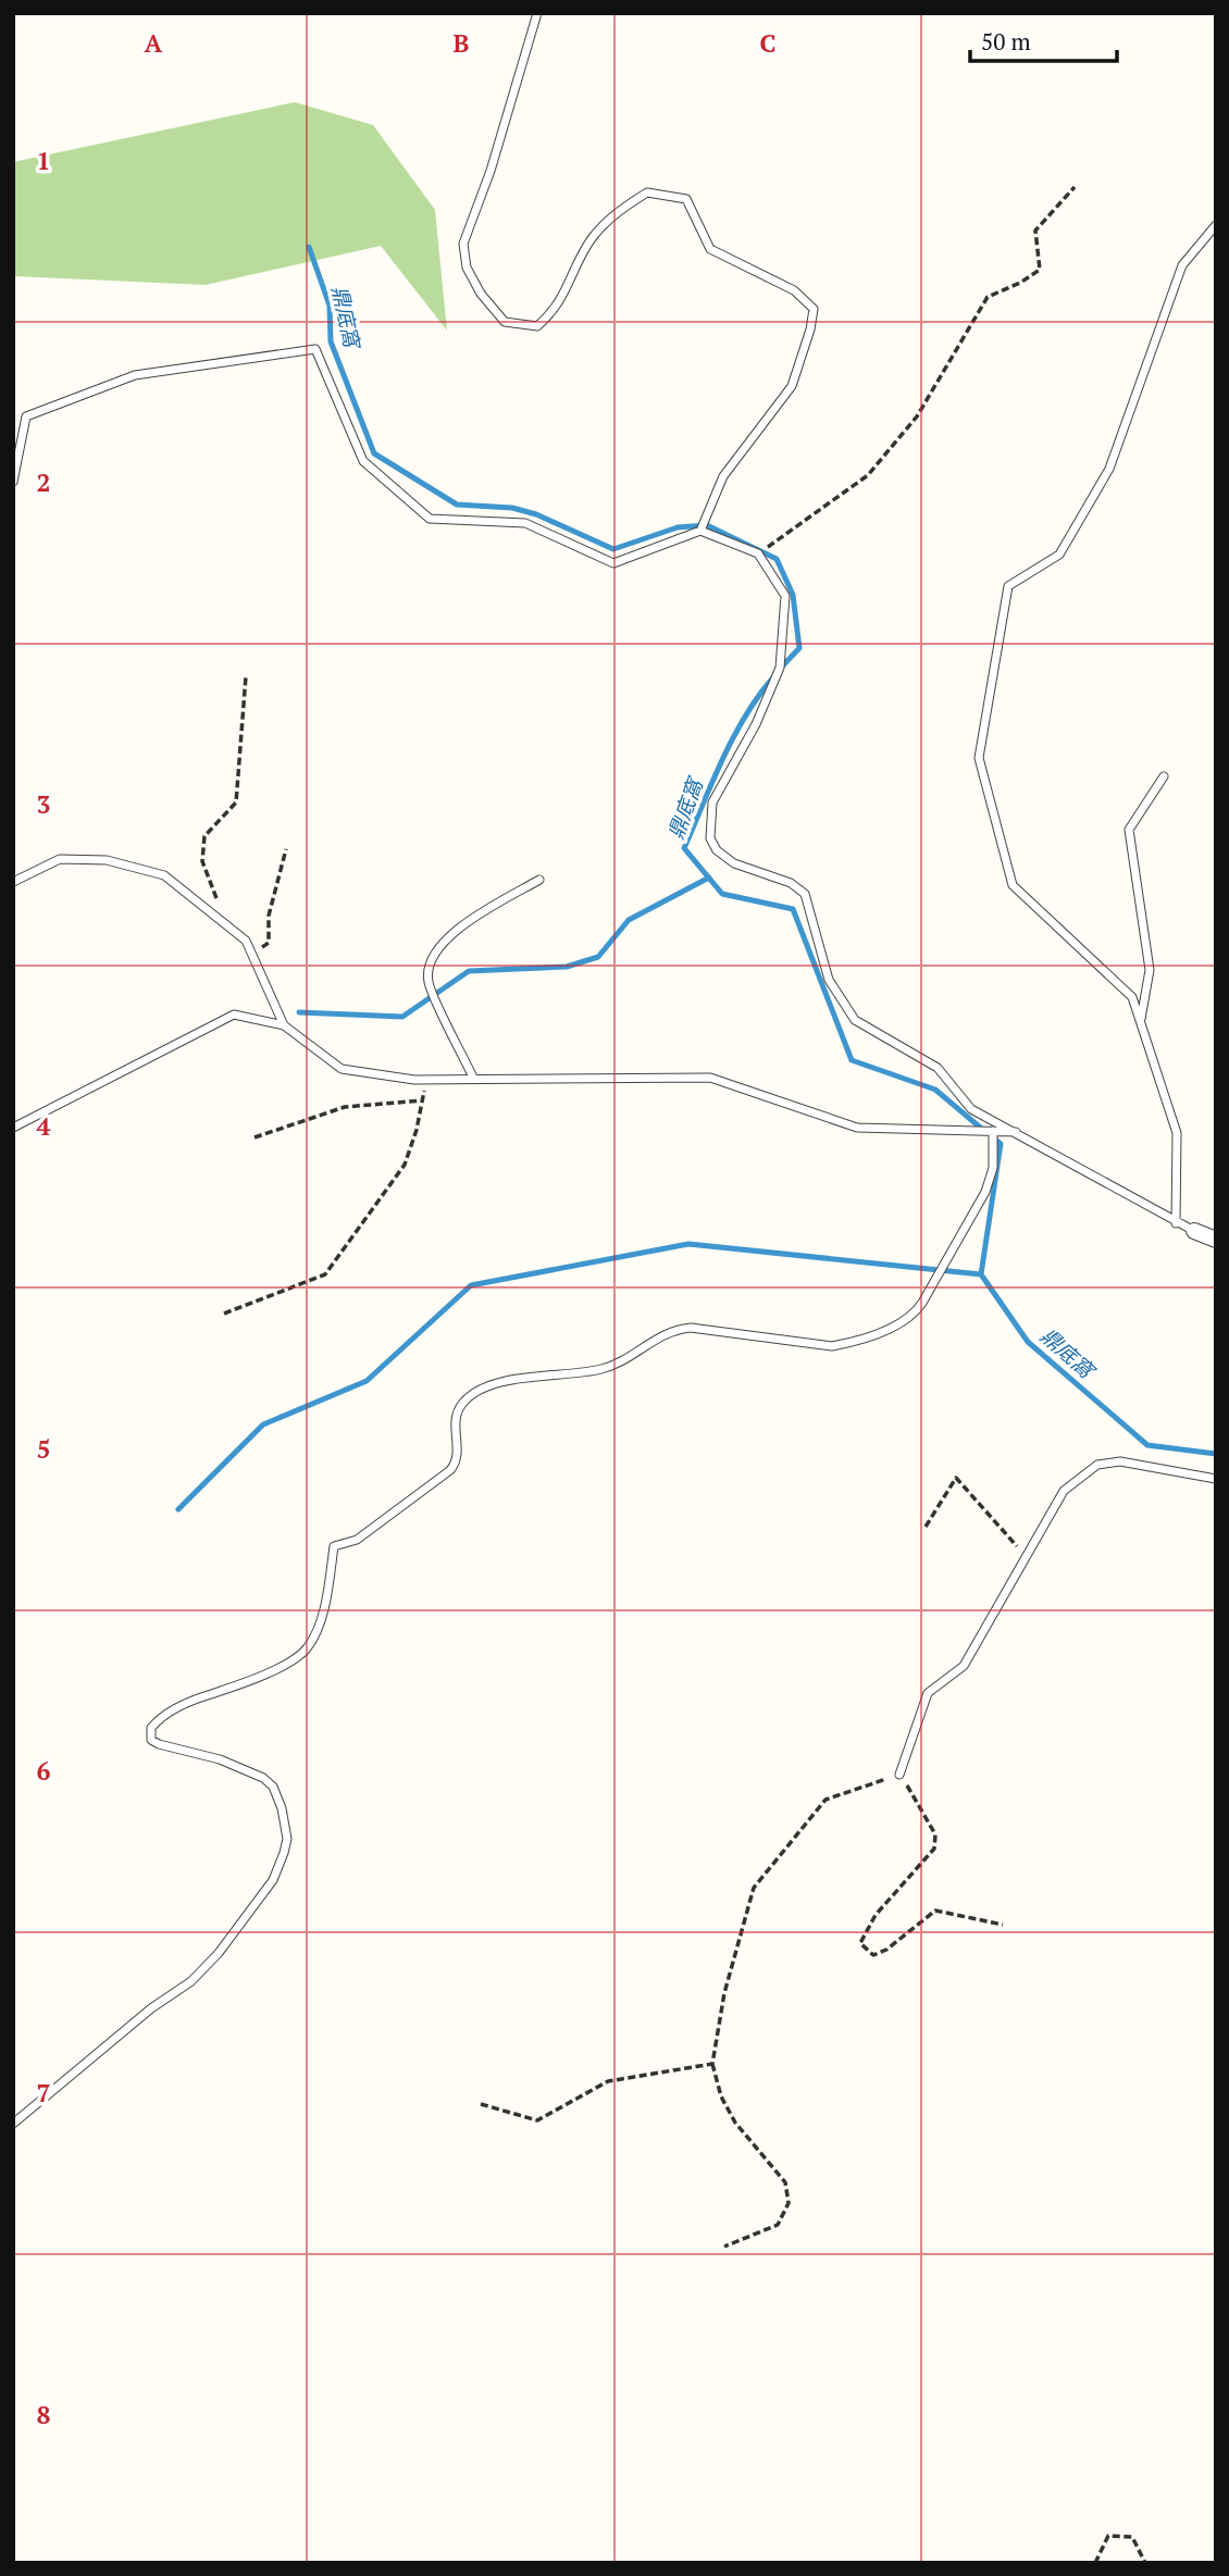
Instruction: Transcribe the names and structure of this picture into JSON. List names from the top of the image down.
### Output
{
  "water": ["鼎底窩"],
  "scale_bar": "50 m",
  "grid": {
    "columns": ["A", "B", "C"],
    "rows": [
      "1",
      "2",
      "3",
      "4",
      "5",
      "6",
      "7",
      "8"
    ]
  }
}
